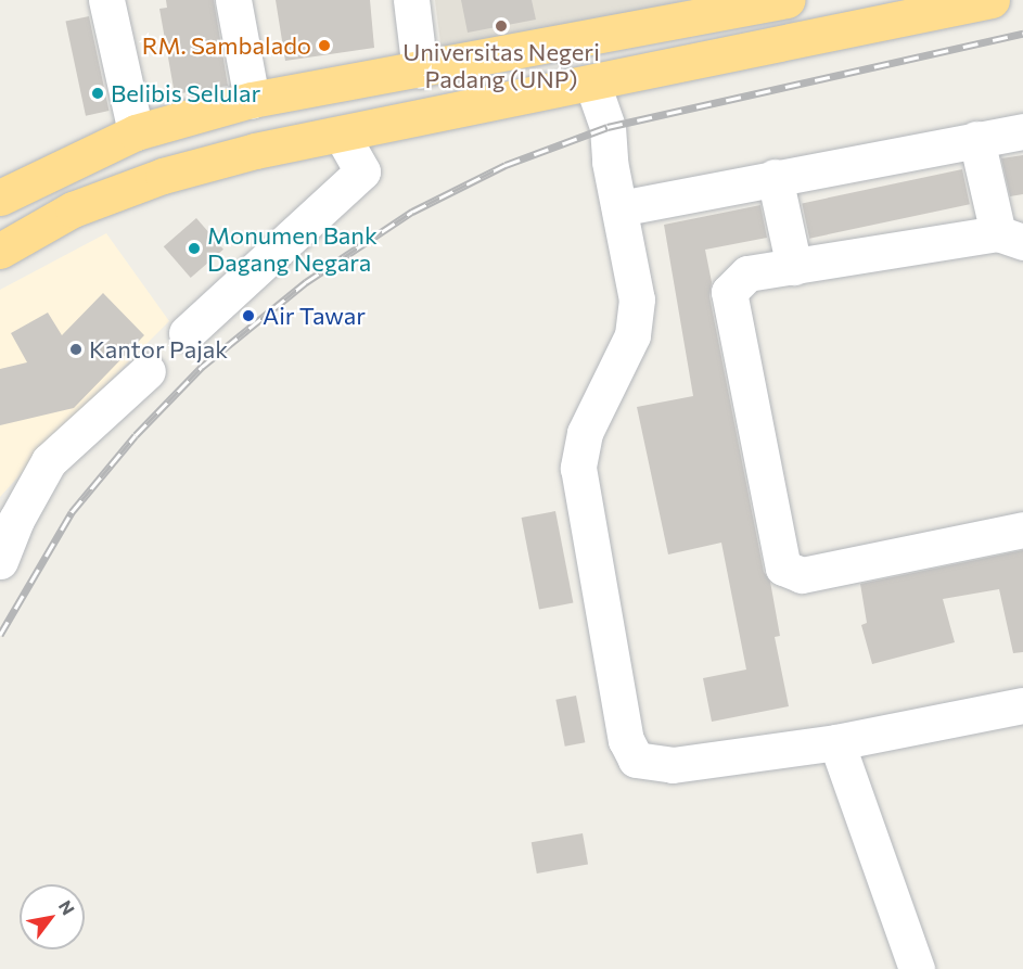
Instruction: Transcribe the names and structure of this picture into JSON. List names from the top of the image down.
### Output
{
  "places": [
    "Universitas Negeri Padang (UNP)",
    "RM. Sambalado",
    "Belibis Selular",
    "Monumen Bank Dagang Negara",
    "Air Tawar",
    "Kantor Pajak"
  ],
  "north": "top right"
}
